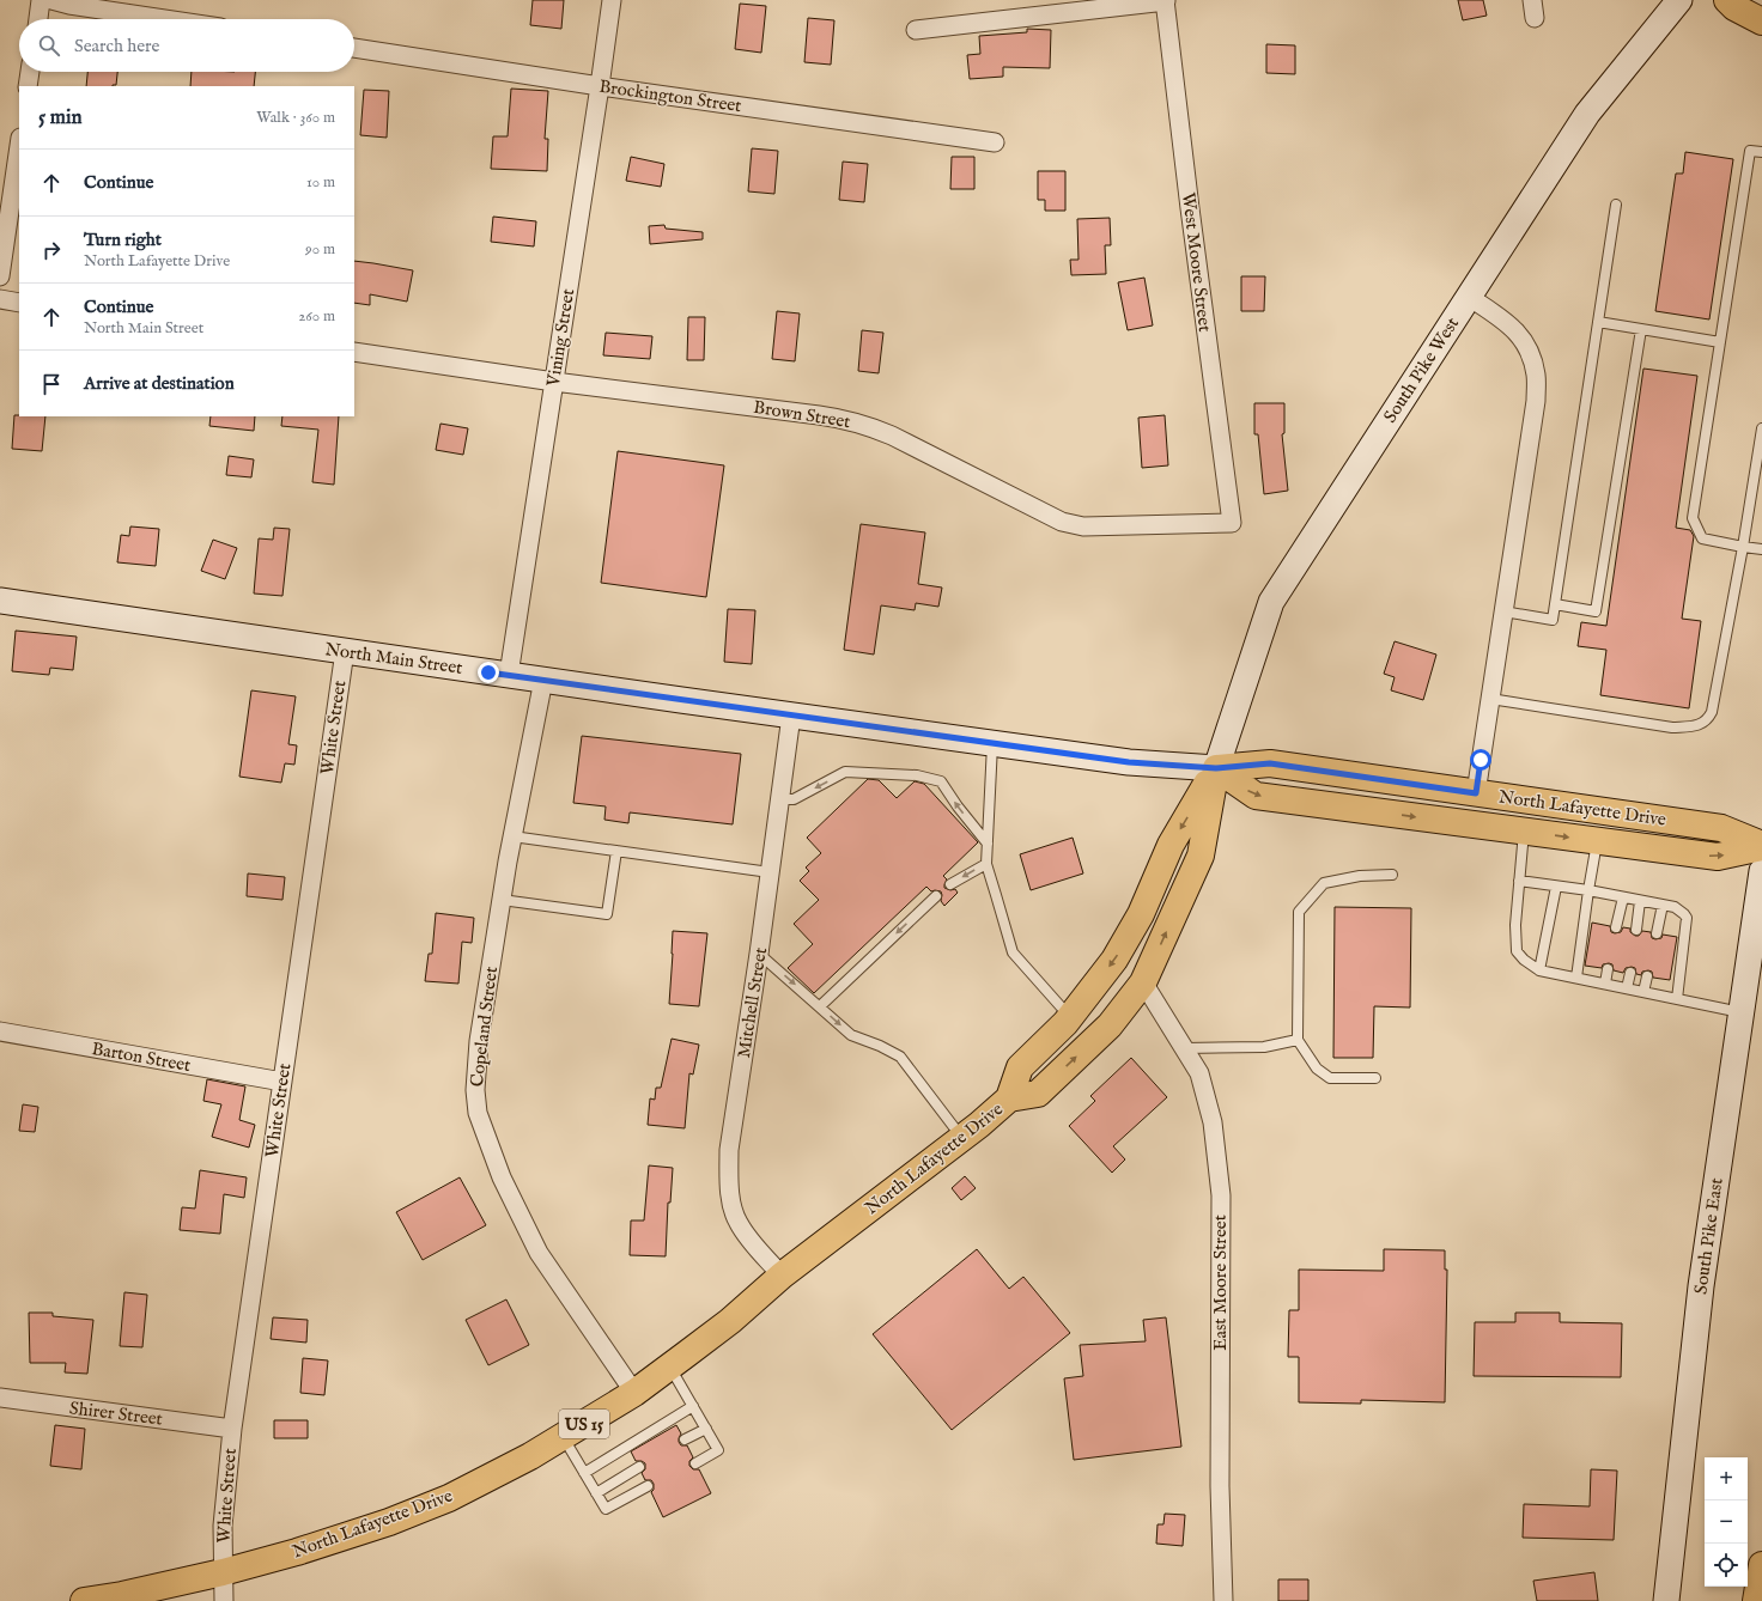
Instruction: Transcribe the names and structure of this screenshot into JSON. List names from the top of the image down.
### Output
{
  "streets": {
    "main road": [
      "South Pike West",
      "North Main Street",
      "North Lafayette Drive",
      "South Pike East",
      "US 15"
    ],
    "street": [
      "Brockington Street",
      "West Moore Street",
      "Vining Street",
      "Brown Street",
      "White Street",
      "Mitchell Street",
      "Copeland Street",
      "Barton Street",
      "East Moore Street",
      "Shirer Street"
    ]
  },
  "crossings": [
    ["Brockington Street", "Vining Street"],
    ["West Moore Street", "Brown Street"],
    ["Vining Street", "Brown Street"],
    ["Vining Street", "North Main Street"],
    ["South Pike West", "North Main Street"],
    ["South Pike West", "North Lafayette Drive"],
    ["North Main Street", "White Street"],
    ["North Main Street", "North Lafayette Drive"],
    ["North Main Street", "Mitchell Street"],
    ["North Main Street", "Copeland Street"],
    ["White Street", "North Lafayette Drive"],
    ["White Street", "Barton Street"],
    ["White Street", "Shirer Street"],
    ["North Lafayette Drive", "Mitchell Street"],
    ["North Lafayette Drive", "Copeland Street"],
    ["North Lafayette Drive", "East Moore Street"]
  ],
  "page": {
    "search": "Search here",
    "heading": ["5 min", "Walk · 360 m"],
    "list": [
      ["Continue", "10 m"],
      ["Turn right", "North Lafayette Drive", "90 m"],
      ["Continue", "North Main Street", "260 m"],
      "Arrive at destination"
    ],
    "map_buttons": ["+", "−"]
  }
}
